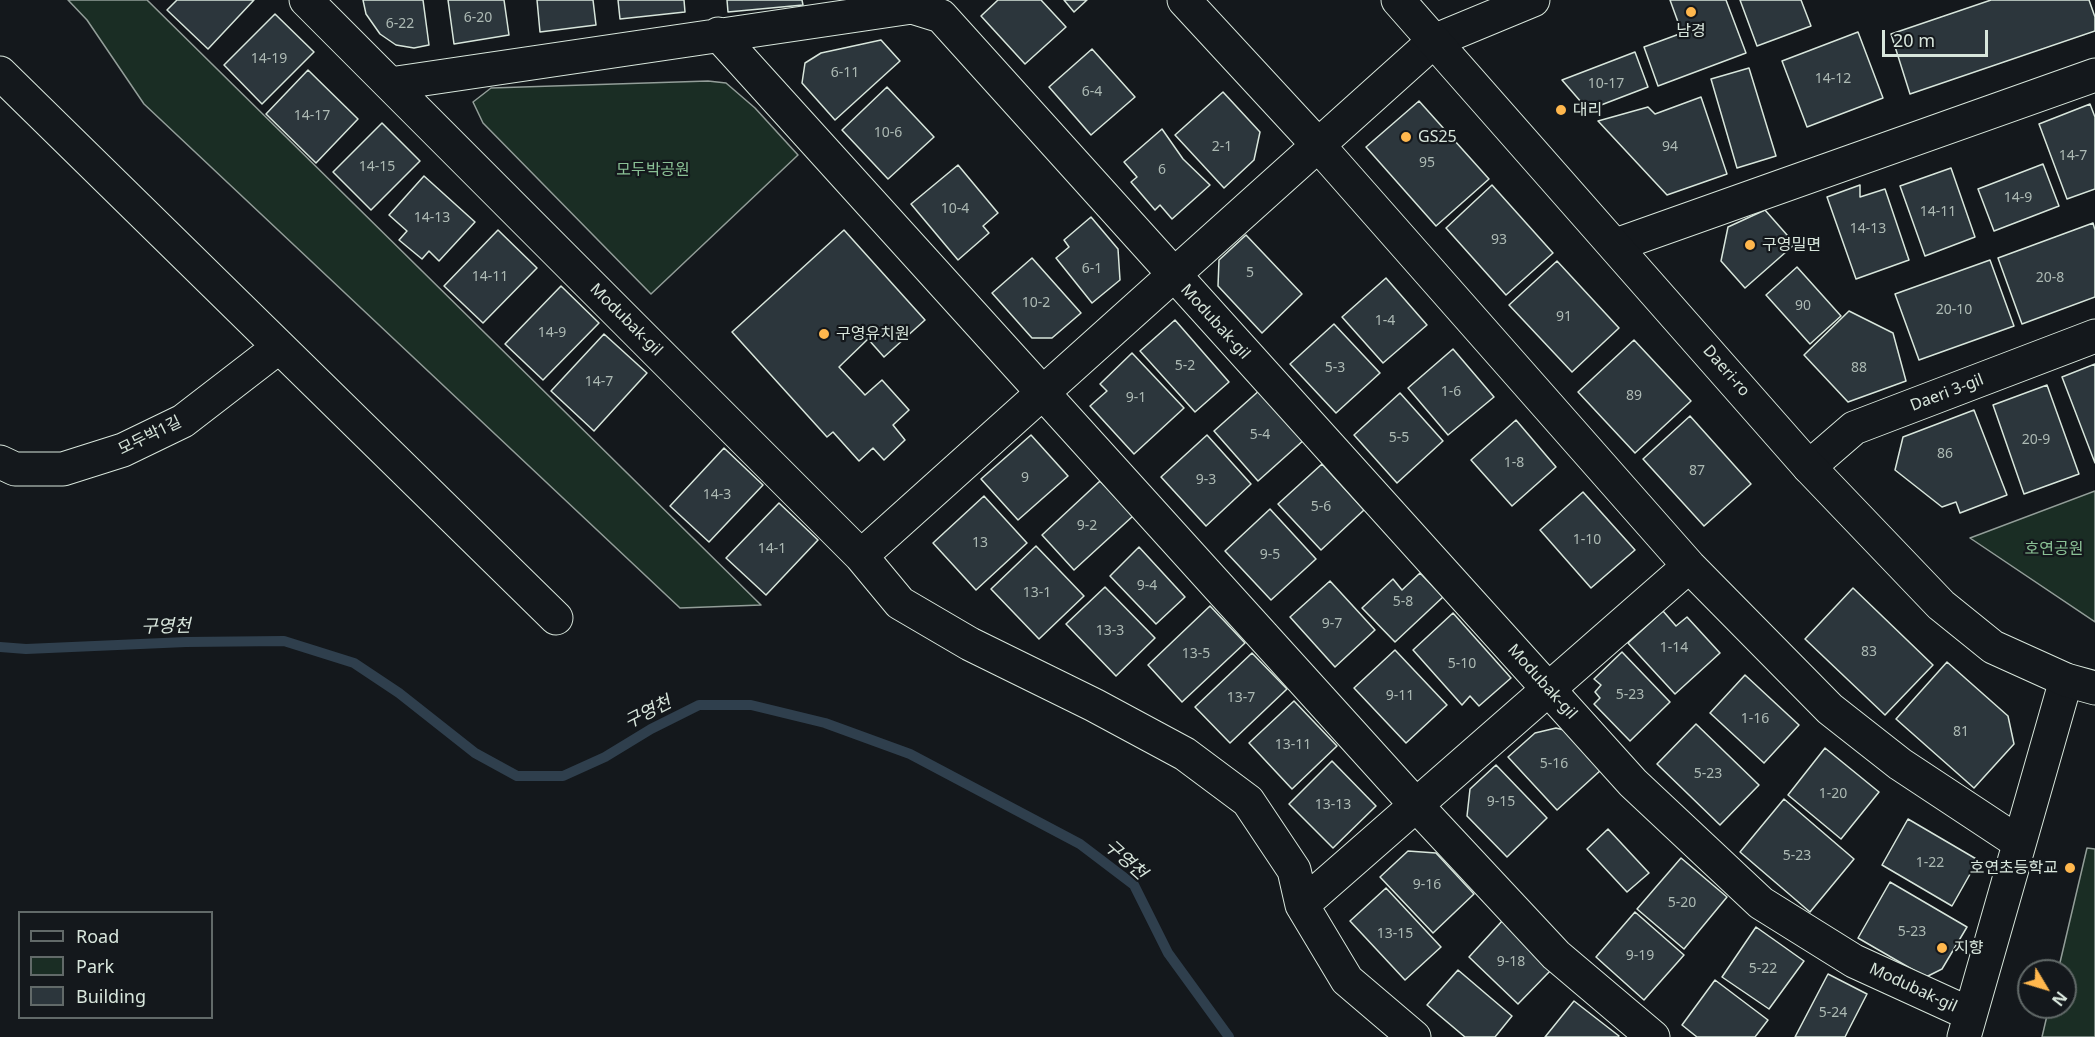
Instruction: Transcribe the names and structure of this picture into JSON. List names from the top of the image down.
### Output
{
  "streets": {
    "street": [
      "Modubak-gil",
      "Daeri-ro",
      "Daeri 3-gil",
      "모두박1길"
    ]
  },
  "crossings": [
    ["Modubak-gil", "Daeri-ro"],
    ["Daeri-ro", "Daeri 3-gil"]
  ],
  "water": ["구영천"],
  "parks": ["모두박공원", "호연공원"],
  "places": [
    "남경",
    "대리",
    "GS25",
    "구영밀면",
    "구영유치원",
    "호연초등학교",
    "지향"
  ],
  "house_numbers": [
    "6-20",
    "6-22",
    "14-19",
    "6-11",
    "14-12",
    "10-17",
    "6-4",
    "14-17",
    "10-6",
    "2-1",
    "94",
    "14-7",
    "95",
    "14-15",
    "6",
    "14-9",
    "10-4",
    "14-11",
    "14-13",
    "14-13",
    "93",
    "6-1",
    "5",
    "14-11",
    "20-8",
    "10-2",
    "90",
    "20-10",
    "91",
    "1-4",
    "14-9",
    "5-2",
    "5-3",
    "88",
    "14-7",
    "1-6",
    "89",
    "9-1",
    "5-4",
    "5-5",
    "20-9",
    "86",
    "1-8",
    "87",
    "9",
    "9-3",
    "14-3",
    "5-6",
    "9-2",
    "1-10",
    "13",
    "14-1",
    "9-5",
    "9-4",
    "13-1",
    "5-8",
    "9-7",
    "13-3",
    "1-14",
    "83",
    "13-5",
    "5-10",
    "5-23",
    "9-11",
    "13-7",
    "1-16",
    "81",
    "13-11",
    "5-16",
    "5-23",
    "1-20",
    "9-15",
    "13-13",
    "5-23",
    "1-22",
    "9-16",
    "5-20",
    "5-23",
    "13-15",
    "9-19",
    "9-18",
    "5-22",
    "5-24"
  ],
  "legend": ["Road", "Park", "Building"],
  "scale_bar": "20 m",
  "north": "bottom right"
}
